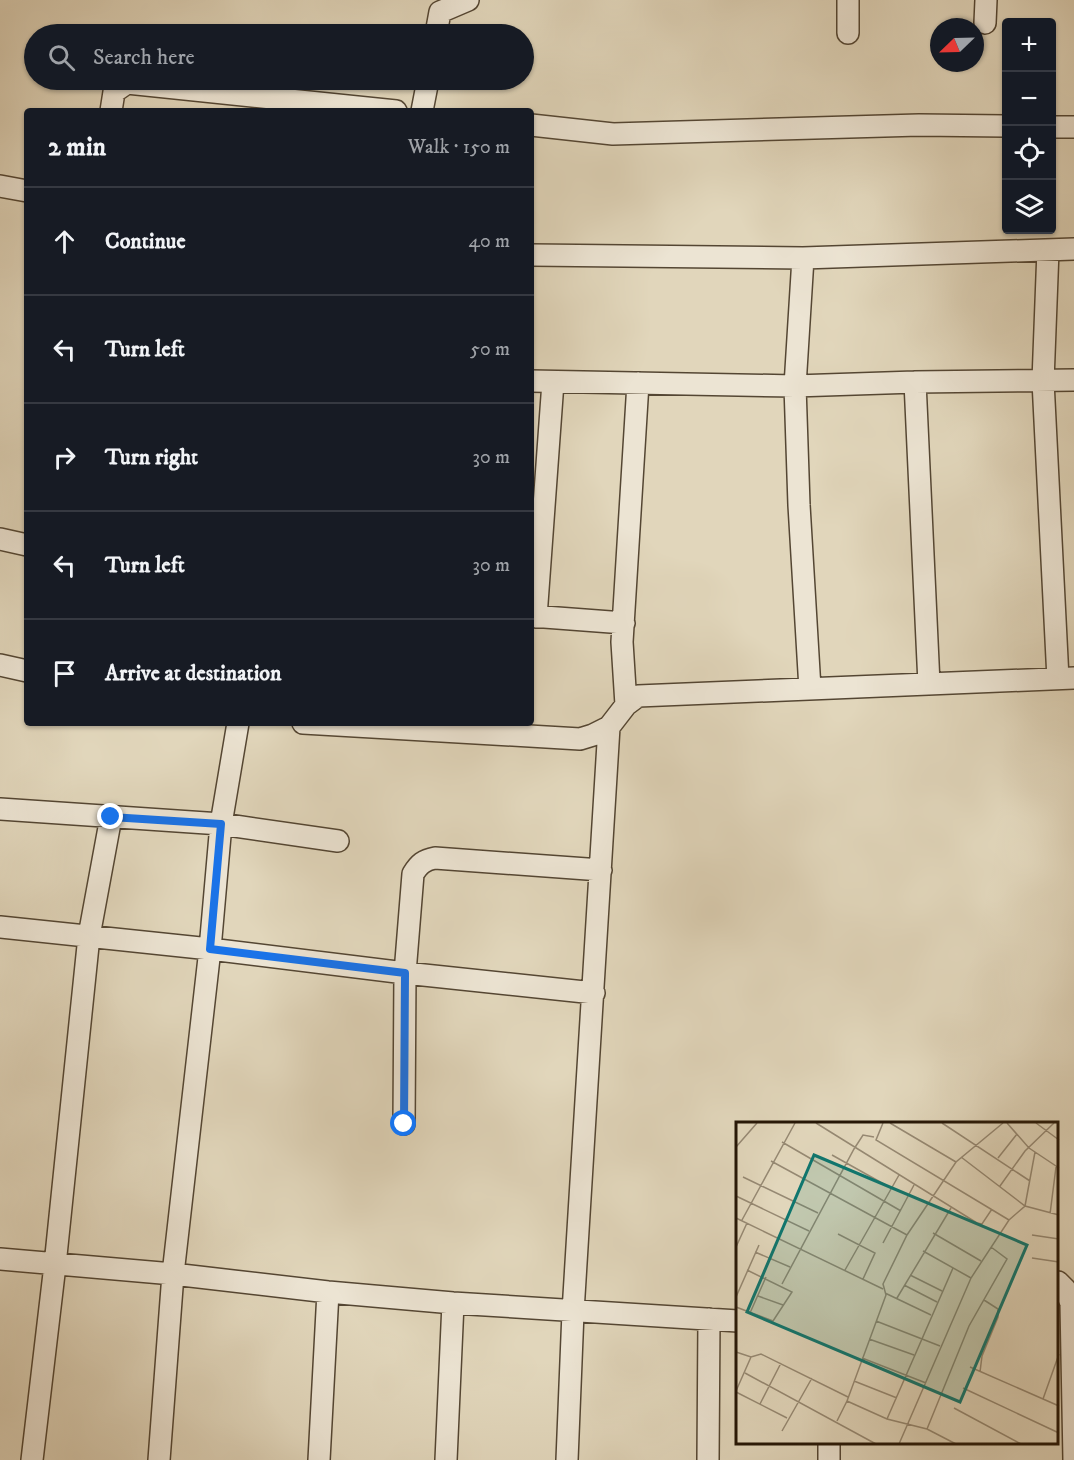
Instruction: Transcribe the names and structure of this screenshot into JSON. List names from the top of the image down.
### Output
{
  "north": "bottom left",
  "page": {
    "map_buttons": ["+", "−"],
    "search": "Search here",
    "heading": ["2 min", "Walk · 150 m"],
    "list": [
      ["Continue", "40 m"],
      ["Turn left", "50 m"],
      ["Turn right", "30 m"],
      ["Turn left", "30 m"],
      "Arrive at destination"
    ]
  }
}
